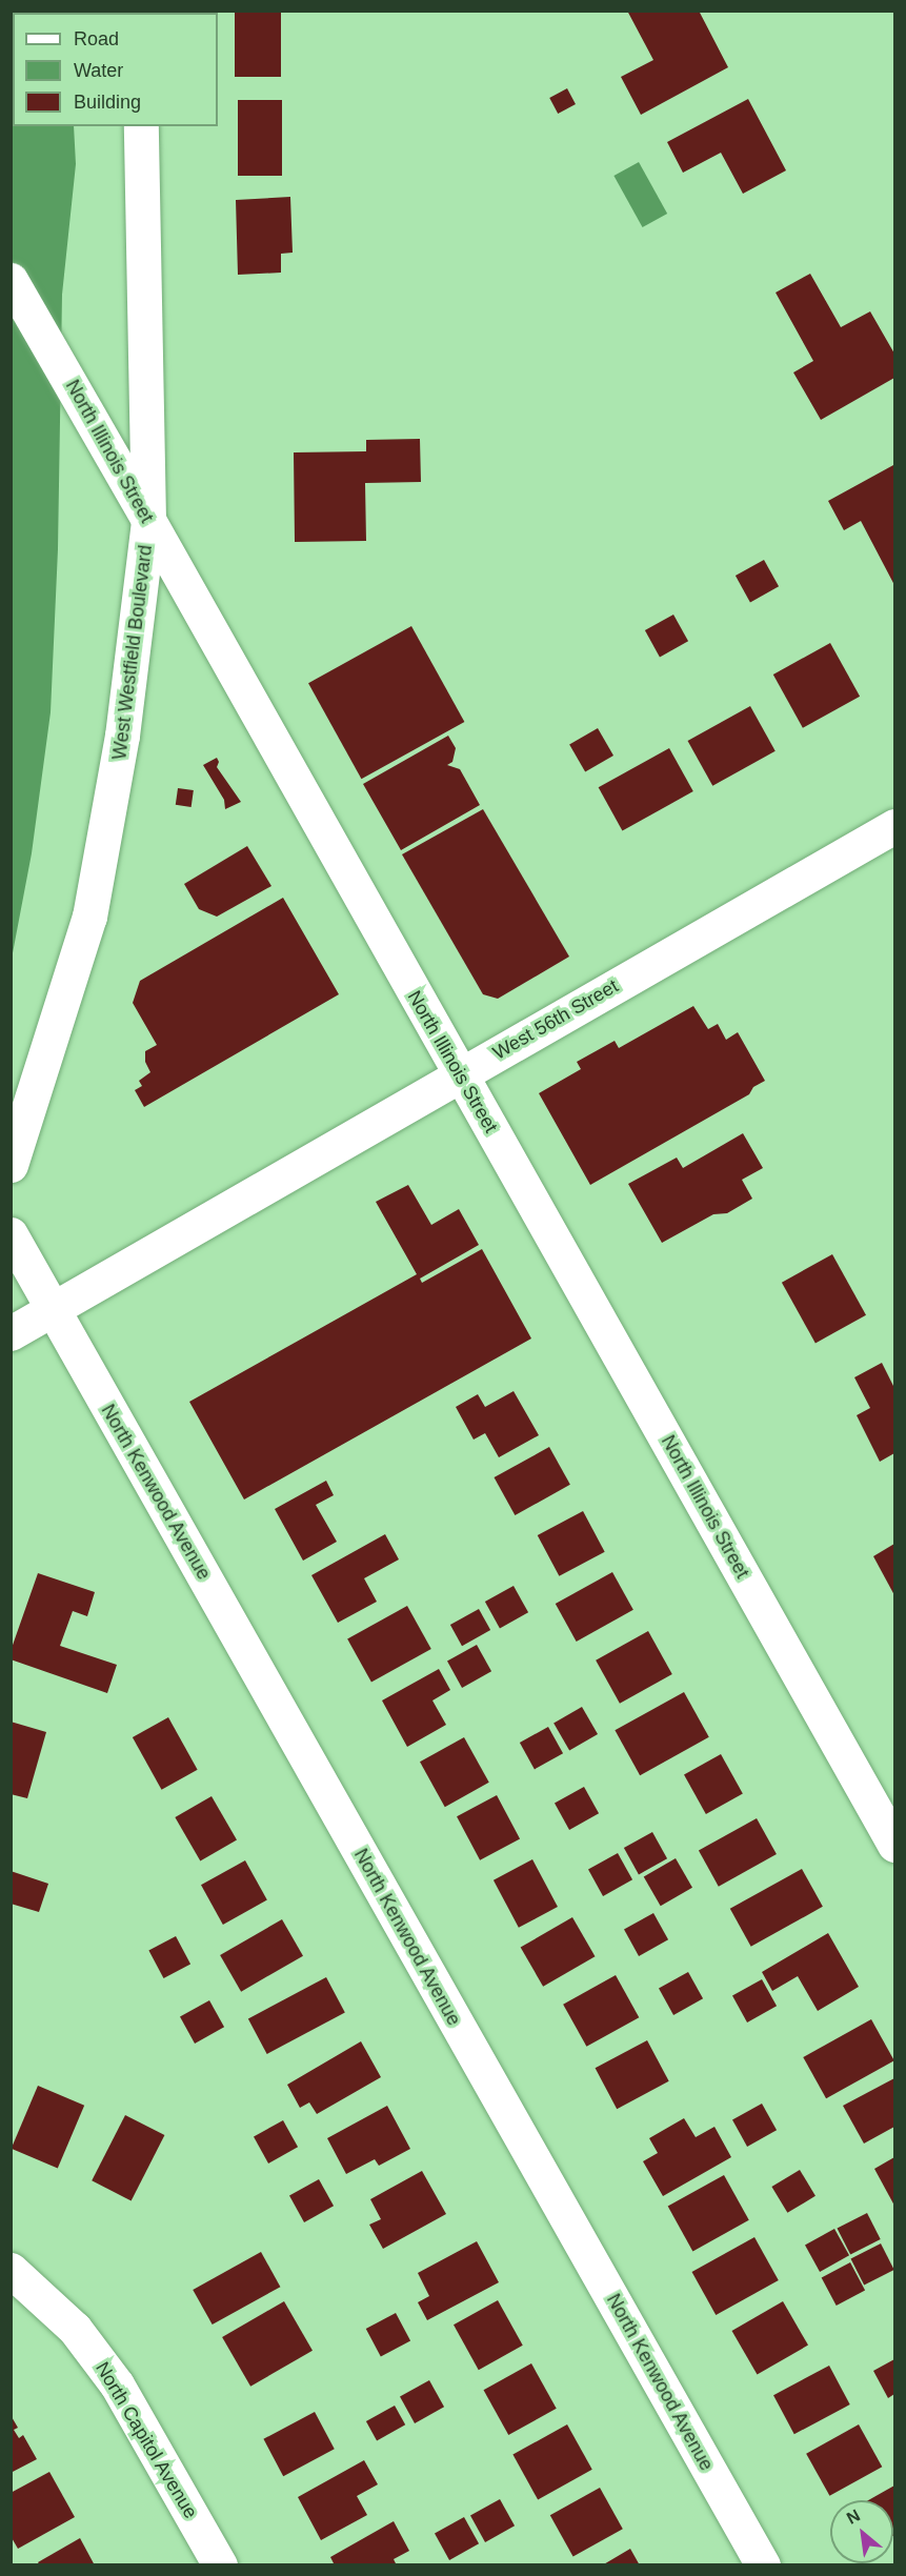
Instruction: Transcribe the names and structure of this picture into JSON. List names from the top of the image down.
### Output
{
  "streets": {
    "street": [
      "North Illinois Street",
      "West Westfield Boulevard",
      "West 56th Street",
      "North Kenwood Avenue",
      "North Capitol Avenue"
    ]
  },
  "crossings": [
    ["North Illinois Street", "West Westfield Boulevard"],
    ["North Illinois Street", "West 56th Street"],
    ["West 56th Street", "North Kenwood Avenue"]
  ],
  "legend": ["Road", "Water", "Building"],
  "north": "top left"
}
